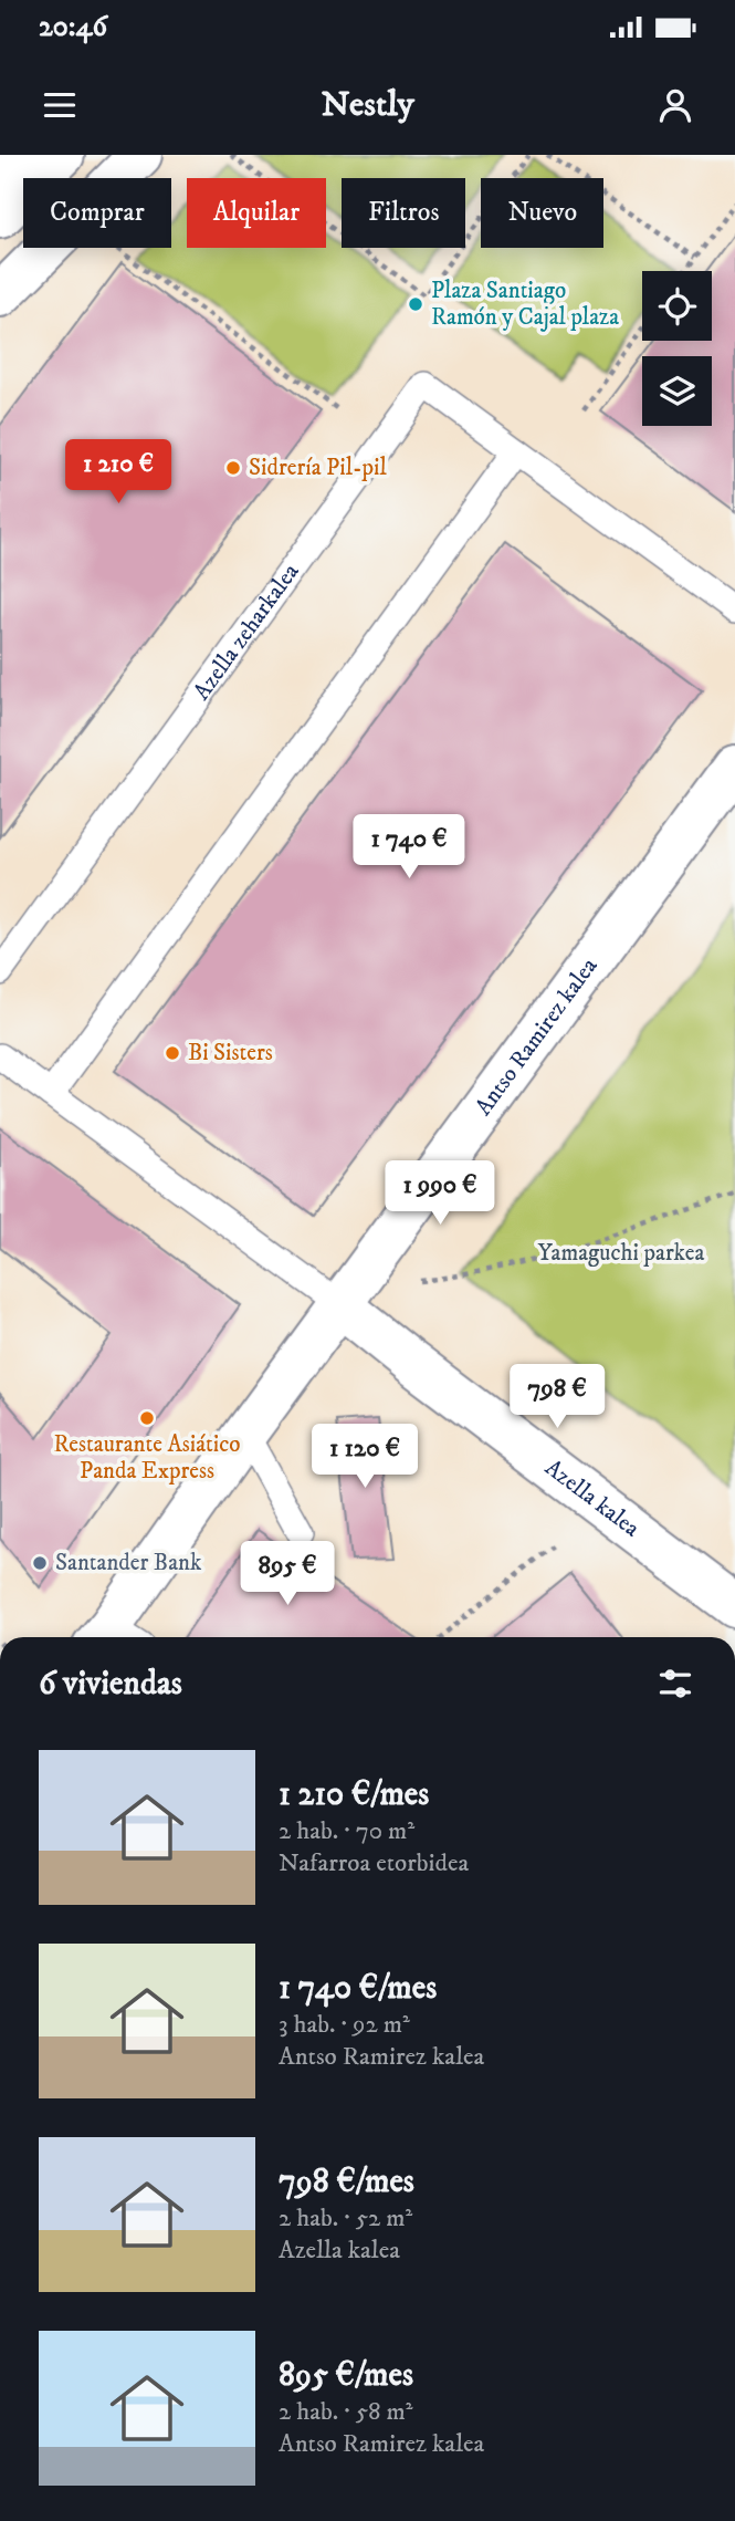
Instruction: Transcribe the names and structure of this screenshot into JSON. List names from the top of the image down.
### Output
{
  "streets": {
    "street": ["Antso Ramirez kalea", "Azella kalea"],
    "lane": ["Azella zeharkalea"]
  },
  "crossings": [
    ["Antso Ramirez kalea", "Azella kalea"]
  ],
  "parks": ["Yamaguchi parkea"],
  "places": [
    "Plaza Santiago Ramón y Cajal plaza",
    "Sidrería Pil-pil",
    "Bi Sisters",
    "Restaurante Asiático Panda Express",
    "Santander Bank"
  ],
  "page": {
    "status": "20:46",
    "header": "Nestly",
    "chip": [
      "Comprar",
      "Alquilar",
      "Filtros",
      "Nuevo"
    ],
    "price": [
      "1 210 €",
      "1 740 €",
      "1 990 €",
      "798 €",
      "1 120 €",
      "895 €"
    ],
    "heading": "6 viviendas",
    "list": [
      {
        "name": "1 210 €/mes",
        "note": "2 hab. · 70 m² · Nafarroa etorbidea"
      },
      {
        "name": "1 740 €/mes",
        "note": "3 hab. · 92 m² · Antso Ramirez kalea"
      },
      {
        "name": "798 €/mes",
        "note": "2 hab. · 52 m² · Azella kalea"
      },
      {
        "name": "895 €/mes",
        "note": "2 hab. · 58 m² · Antso Ramirez kalea"
      }
    ]
  }
}
